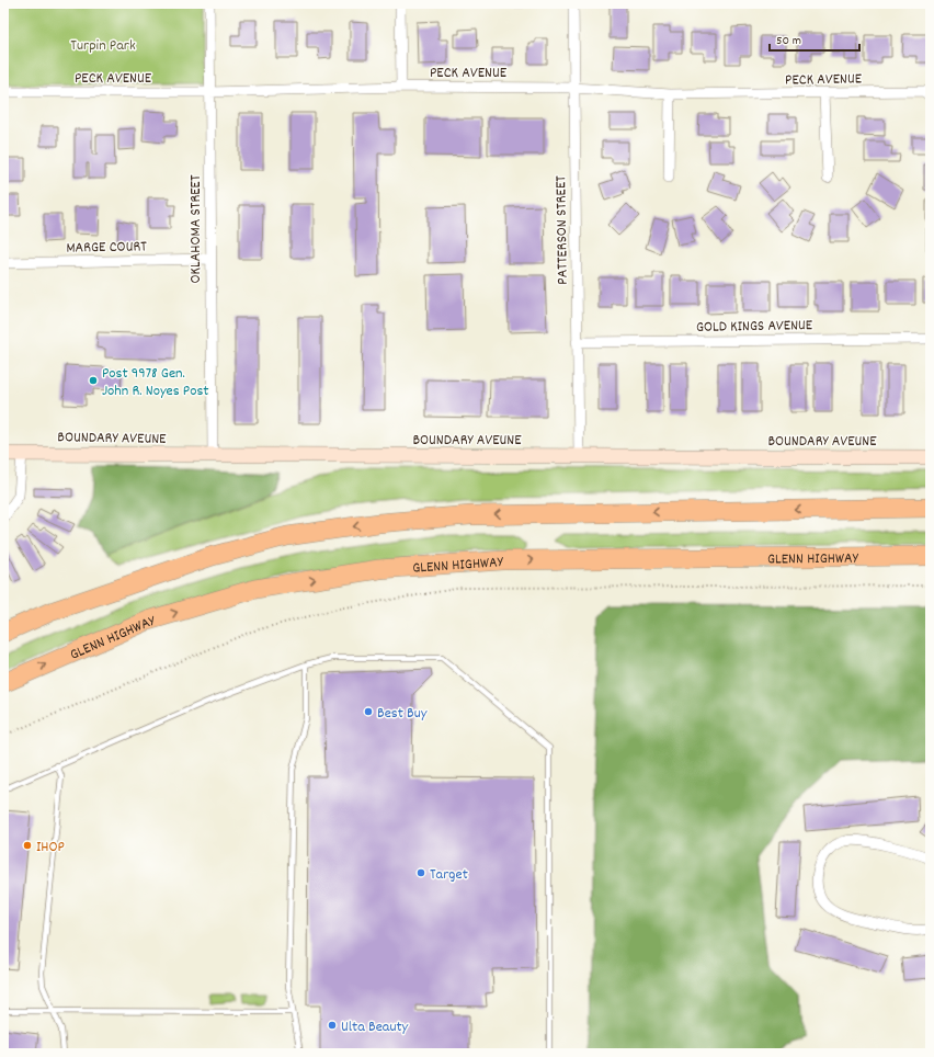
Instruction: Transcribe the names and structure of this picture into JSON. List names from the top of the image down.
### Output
{
  "streets": {
    "highway": ["GLENN HIGHWAY"],
    "street": [
      "PECK AVENUE",
      "OKLAHOMA STREET",
      "PATTERSON STREET",
      "MARGE COURT",
      "GOLD KINGS AVENUE",
      "BOUNDARY AVEUNE"
    ]
  },
  "crossings": [
    ["PECK AVENUE", "OKLAHOMA STREET"],
    ["PECK AVENUE", "PATTERSON STREET"],
    ["OKLAHOMA STREET", "MARGE COURT"],
    ["OKLAHOMA STREET", "BOUNDARY AVEUNE"],
    ["PATTERSON STREET", "GOLD KINGS AVENUE"],
    ["PATTERSON STREET", "BOUNDARY AVEUNE"]
  ],
  "parks": ["Turpin Park"],
  "places": [
    "Post 9978 Gen. John R. Noyes Post",
    "Best Buy",
    "IHOP",
    "Target",
    "Ulta Beauty"
  ],
  "scale_bar": "50 m"
}
